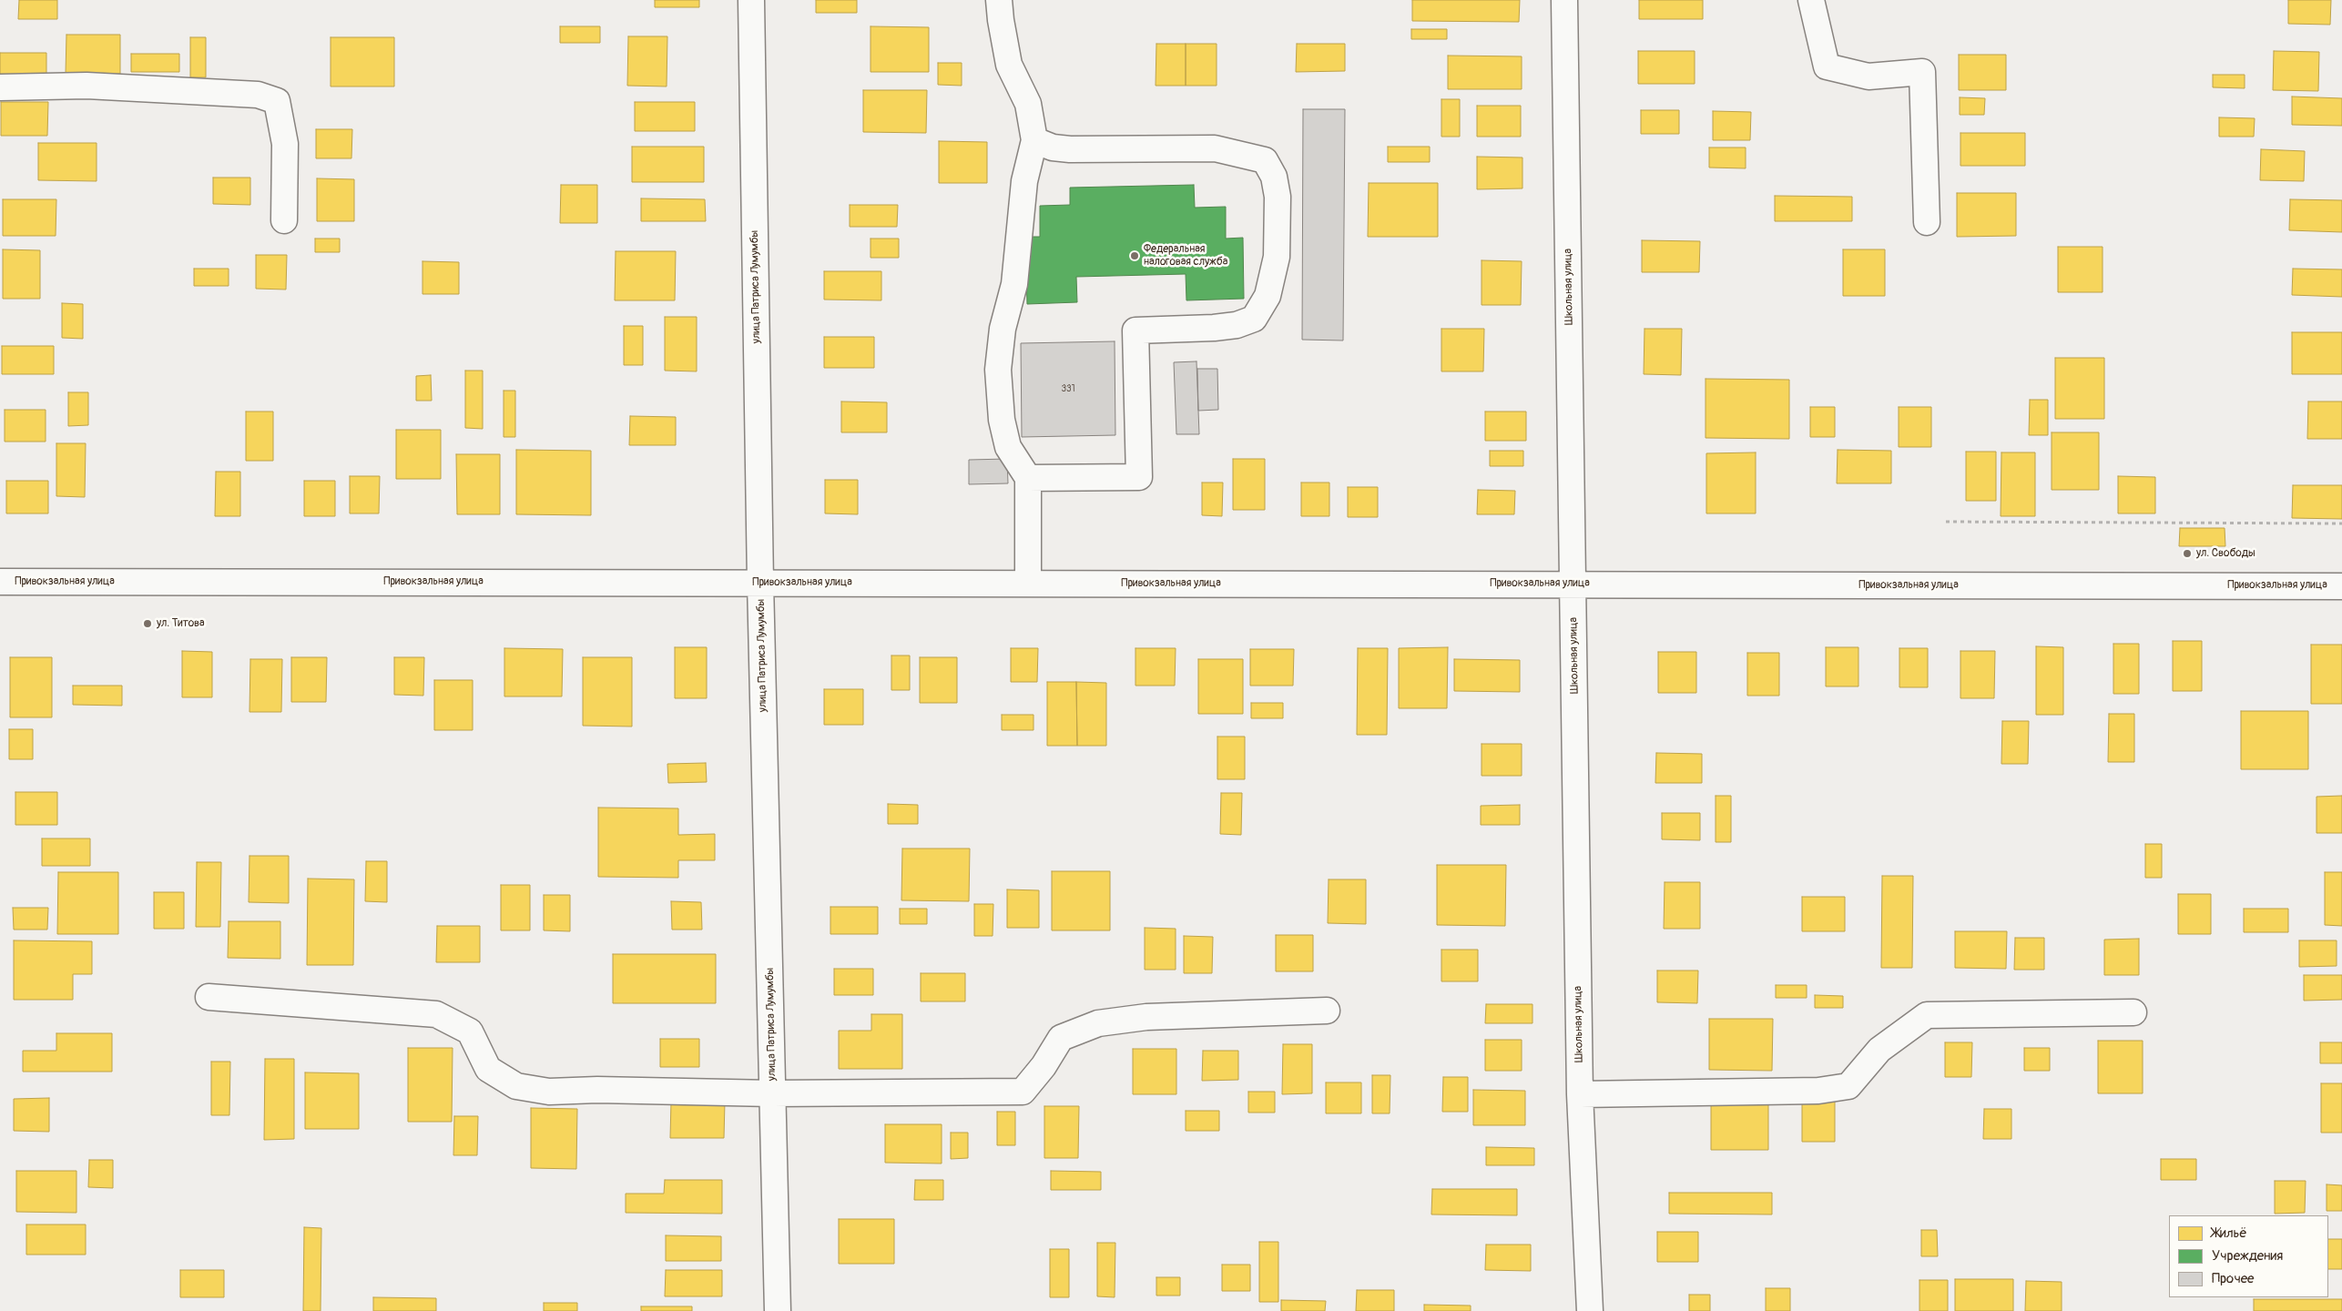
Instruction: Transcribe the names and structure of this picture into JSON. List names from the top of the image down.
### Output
{
  "streets": {
    "street": ["улица Патриса Лумумбы", "Школьная улица", "Привокзальная улица"]
  },
  "crossings": [
    ["улица Патриса Лумумбы", "Привокзальная улица"],
    ["Школьная улица", "Привокзальная улица"]
  ],
  "places": ["Федеральная налоговая служба", "ул. Свободы", "ул. Титова"],
  "house_numbers": ["331"],
  "legend": ["Жильё", "Учреждения", "Прочее"]
}
